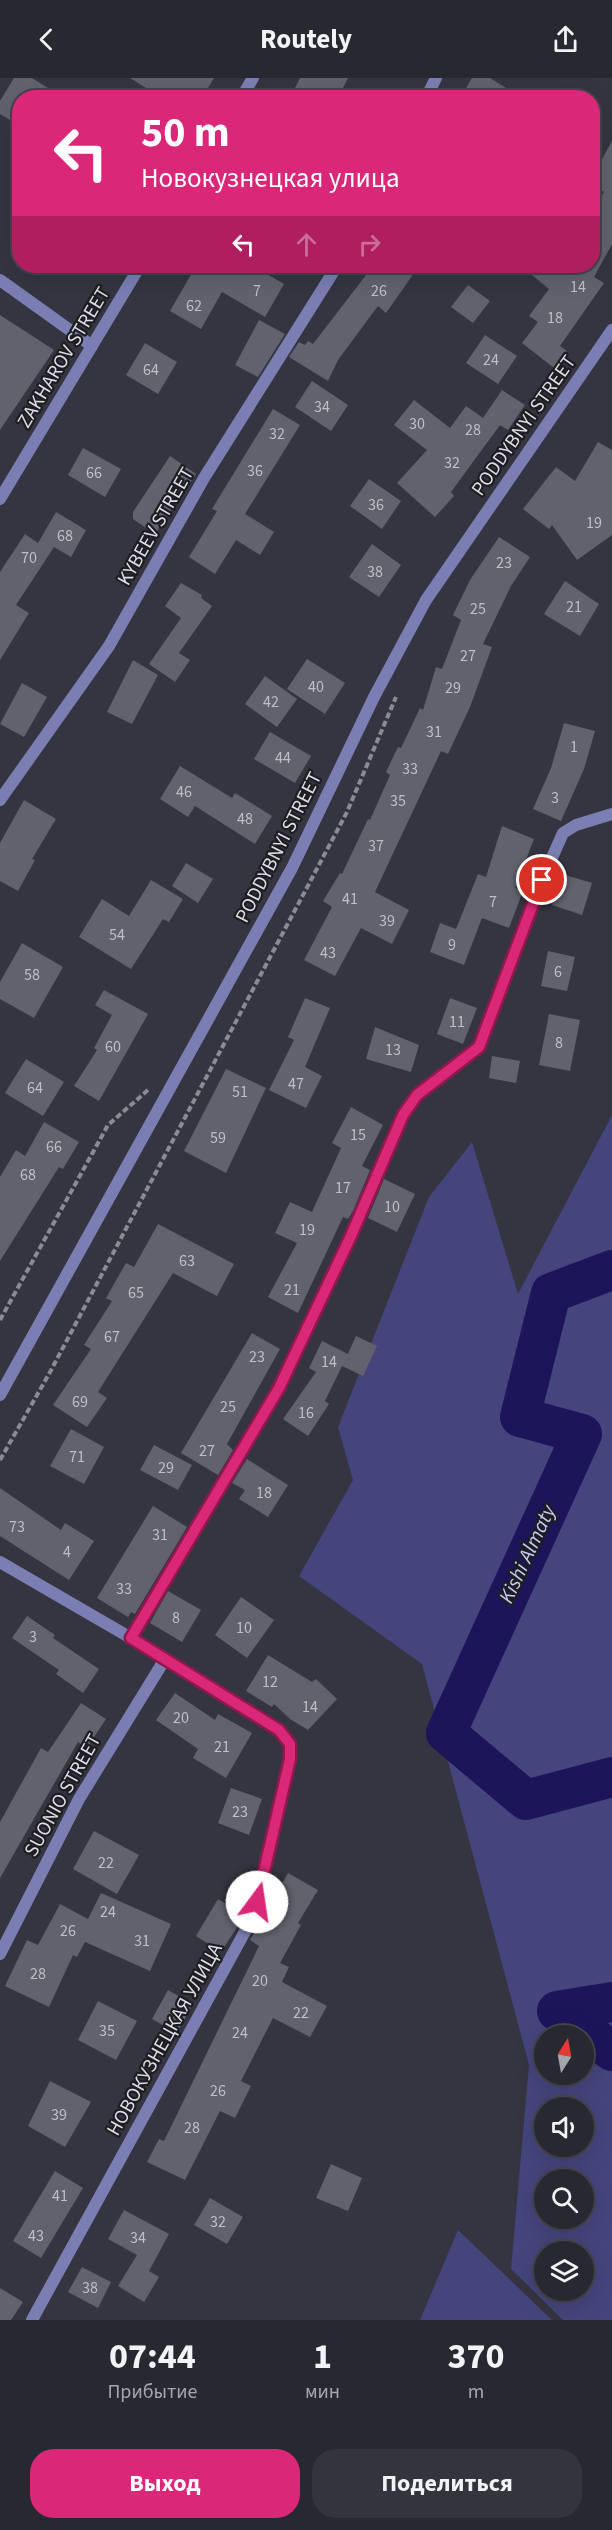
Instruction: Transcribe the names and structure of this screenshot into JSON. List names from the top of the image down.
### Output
{
  "streets": {
    "street": [
      "ZAKHAROV STREET",
      "PODDYBNYI STREET",
      "KYBEEV STREET",
      "SUONIO STREET",
      "НОВОКУЗНЕЦКАЯ УЛИЦА"
    ]
  },
  "crossings": [
    ["SUONIO STREET", "НОВОКУЗНЕЦКАЯ УЛИЦА"]
  ],
  "water": ["Kіshі Almaty"],
  "house_numbers": [
    "14",
    "7",
    "26",
    "62",
    "18",
    "24",
    "64",
    "34",
    "30",
    "28",
    "32",
    "32",
    "36",
    "66",
    "36",
    "19",
    "68",
    "70",
    "23",
    "38",
    "21",
    "25",
    "27",
    "40",
    "29",
    "42",
    "31",
    "1",
    "44",
    "33",
    "46",
    "3",
    "35",
    "48",
    "37",
    "41",
    "7",
    "39",
    "54",
    "9",
    "43",
    "6",
    "58",
    "11",
    "8",
    "60",
    "13",
    "47",
    "64",
    "51",
    "15",
    "59",
    "66",
    "68",
    "17",
    "10",
    "19",
    "63",
    "21",
    "65",
    "67",
    "23",
    "14",
    "69",
    "25",
    "16",
    "27",
    "71",
    "29",
    "18",
    "73",
    "31",
    "4",
    "33",
    "8",
    "10",
    "3",
    "12",
    "14",
    "20",
    "21",
    "23",
    "22",
    "24",
    "26",
    "31",
    "28",
    "20",
    "22",
    "35",
    "24",
    "26",
    "39",
    "28",
    "41",
    "32",
    "43",
    "34",
    "38"
  ],
  "north": "top",
  "page": {
    "header": "Routely",
    "turn": ["50 m", "Новокузнецкая улица"],
    "eta": [
      "07:44",
      "Прибытие",
      "1",
      "мин",
      "370",
      "m"
    ],
    "buttons": ["Выход", "Поделиться"]
  }
}
